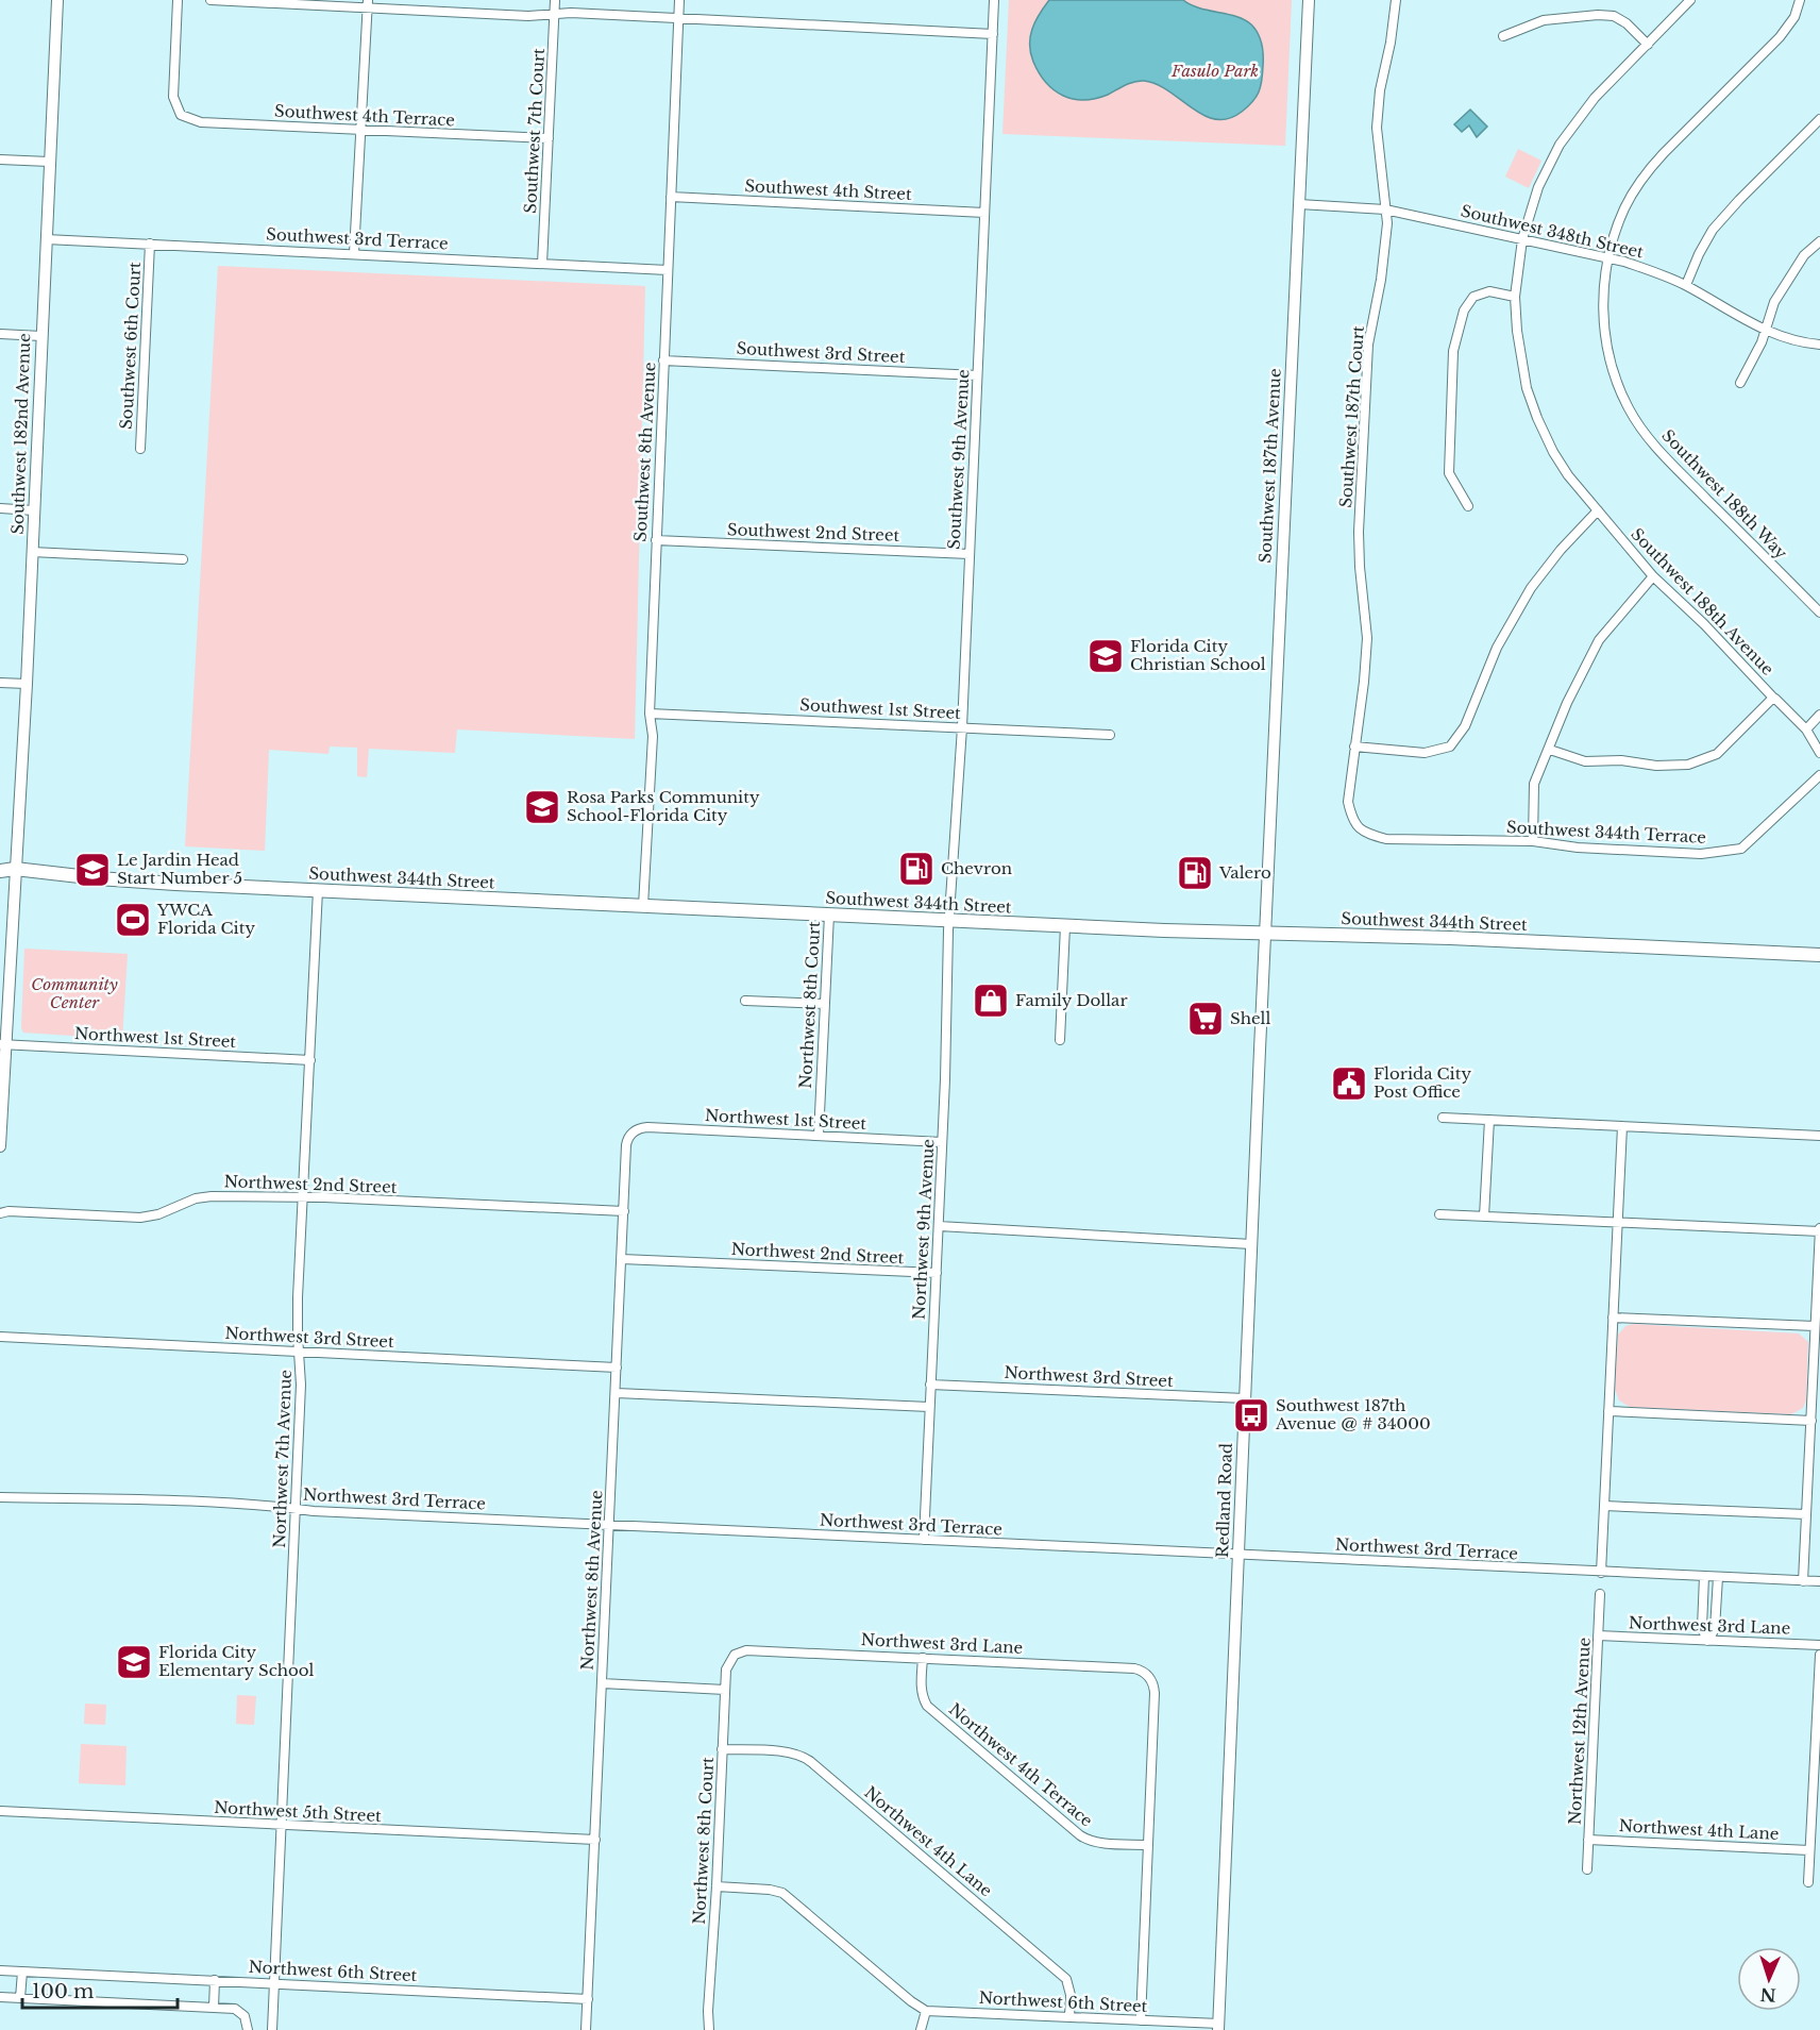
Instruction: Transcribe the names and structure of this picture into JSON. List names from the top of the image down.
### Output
{
  "streets": {
    "main road": ["Southwest 344th Street"],
    "street": [
      "Southwest 4th Terrace",
      "Southwest 7th Court",
      "Southwest 4th Street",
      "Southwest 348th Street",
      "Southwest 3rd Terrace",
      "Southwest 6th Court",
      "Southwest 3rd Street",
      "Southwest 187th Court",
      "Southwest 182nd Avenue",
      "Southwest 8th Avenue",
      "Southwest 9th Avenue",
      "Southwest 187th Avenue",
      "Southwest 188th Way",
      "Southwest 2nd Street",
      "Southwest 188th Avenue",
      "Southwest 1st Street",
      "Southwest 344th Terrace",
      "Northwest 8th Court",
      "Northwest 1st Street",
      "Northwest 2nd Street",
      "Northwest 9th Avenue",
      "Northwest 3rd Street",
      "Northwest 7th Avenue",
      "Northwest 3rd Terrace",
      "Redland Road",
      "Northwest 8th Avenue",
      "Northwest 3rd Lane",
      "Northwest 12th Avenue",
      "Northwest 4th Terrace",
      "Northwest 5th Street",
      "Northwest 4th Lane",
      "Northwest 6th Street"
    ]
  },
  "crossings": [
    ["Southwest 4th Terrace", "Southwest 7th Court"],
    ["Southwest 7th Court", "Southwest 3rd Terrace"],
    ["Southwest 4th Street", "Southwest 8th Avenue"],
    ["Southwest 4th Street", "Southwest 9th Avenue"],
    ["Southwest 348th Street", "Southwest 187th Court"],
    ["Southwest 348th Street", "Southwest 187th Avenue"],
    ["Southwest 348th Street", "Southwest 188th Way"],
    ["Southwest 348th Street", "Southwest 188th Avenue"],
    ["Southwest 3rd Terrace", "Southwest 6th Court"],
    ["Southwest 3rd Terrace", "Southwest 182nd Avenue"],
    ["Southwest 3rd Terrace", "Southwest 8th Avenue"],
    ["Southwest 3rd Street", "Southwest 8th Avenue"],
    ["Southwest 3rd Street", "Southwest 9th Avenue"],
    ["Southwest 187th Court", "Southwest 344th Terrace"],
    ["Southwest 182nd Avenue", "Southwest 344th Street"],
    ["Southwest 182nd Avenue", "Northwest 1st Street"],
    ["Southwest 8th Avenue", "Southwest 2nd Street"],
    ["Southwest 8th Avenue", "Southwest 1st Street"],
    ["Southwest 8th Avenue", "Southwest 344th Street"],
    ["Southwest 9th Avenue", "Southwest 2nd Street"],
    ["Southwest 9th Avenue", "Southwest 1st Street"],
    ["Southwest 9th Avenue", "Southwest 344th Street"],
    ["Southwest 9th Avenue", "Northwest 9th Avenue"],
    ["Southwest 187th Avenue", "Southwest 344th Street"],
    ["Southwest 187th Avenue", "Redland Road"],
    ["Southwest 344th Street", "Northwest 8th Court"],
    ["Southwest 344th Street", "Northwest 9th Avenue"],
    ["Southwest 344th Street", "Northwest 7th Avenue"],
    ["Southwest 344th Street", "Redland Road"],
    ["Northwest 8th Court", "Northwest 1st Street"],
    ["Northwest 8th Court", "Northwest 3rd Lane"],
    ["Northwest 8th Court", "Northwest 4th Lane"],
    ["Northwest 1st Street", "Northwest 9th Avenue"],
    ["Northwest 1st Street", "Northwest 7th Avenue"],
    ["Northwest 1st Street", "Northwest 8th Avenue"],
    ["Northwest 2nd Street", "Northwest 9th Avenue"],
    ["Northwest 2nd Street", "Northwest 7th Avenue"],
    ["Northwest 2nd Street", "Northwest 8th Avenue"],
    ["Northwest 9th Avenue", "Northwest 3rd Street"],
    ["Northwest 9th Avenue", "Northwest 3rd Terrace"],
    ["Northwest 3rd Street", "Northwest 7th Avenue"],
    ["Northwest 3rd Street", "Redland Road"],
    ["Northwest 3rd Street", "Northwest 8th Avenue"],
    ["Northwest 7th Avenue", "Northwest 3rd Terrace"],
    ["Northwest 7th Avenue", "Northwest 5th Street"],
    ["Northwest 7th Avenue", "Northwest 6th Street"],
    ["Northwest 3rd Terrace", "Redland Road"],
    ["Northwest 3rd Terrace", "Northwest 8th Avenue"],
    ["Redland Road", "Northwest 6th Street"],
    ["Northwest 8th Avenue", "Northwest 5th Street"],
    ["Northwest 8th Avenue", "Northwest 6th Street"],
    ["Northwest 3rd Lane", "Northwest 12th Avenue"],
    ["Northwest 3rd Lane", "Northwest 4th Terrace"],
    ["Northwest 12th Avenue", "Northwest 4th Lane"],
    ["Northwest 4th Lane", "Northwest 6th Street"]
  ],
  "parks": ["Fasulo Park", "Community Center"],
  "places": {
    "school or university": [
      "Florida City Christian School",
      "Rosa Parks Community School-Florida City",
      "Le Jardin Head Start Number 5",
      "Florida City Elementary School"
    ],
    "fuel station": ["Chevron", "Valero"],
    "sports": ["YWCA Florida City"],
    "shop": ["Family Dollar"],
    "supermarket": ["Shell"],
    "public building": ["Florida City Post Office"],
    "bus stop": ["Southwest 187th Avenue @ # 34000"]
  },
  "scale_bar": "100 m",
  "north": "bottom"
}
